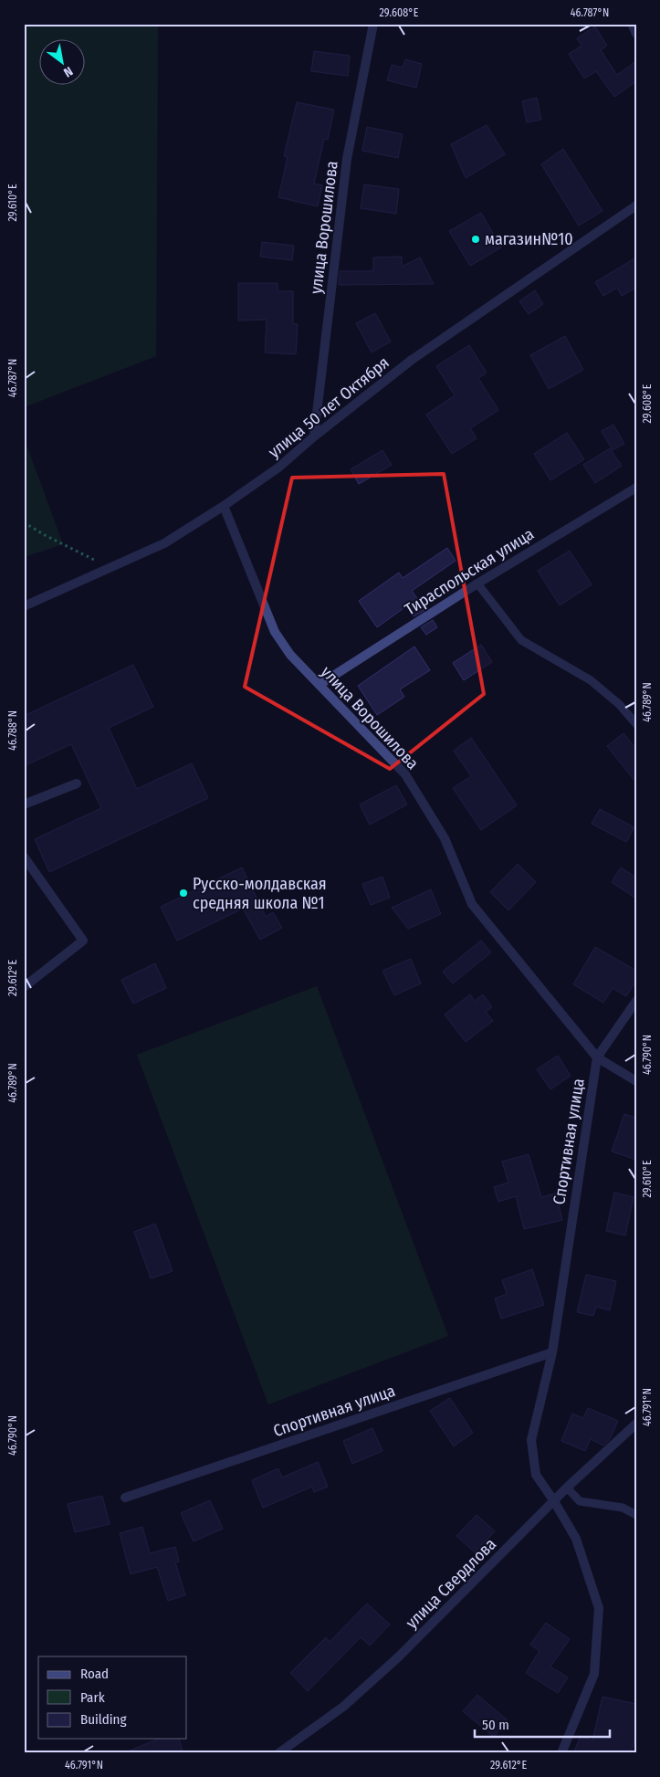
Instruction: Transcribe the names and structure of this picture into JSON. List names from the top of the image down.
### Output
{
  "streets": {
    "street": [
      "улица Ворошилова",
      "улица 50 лет Октября",
      "Тираспольская улица",
      "Спортивная улица",
      "улица Свердлова"
    ]
  },
  "crossings": [
    ["улица Ворошилова", "улица 50 лет Октября"],
    ["улица Ворошилова", "Тираспольская улица"],
    ["улица Ворошилова", "Спортивная улица"],
    ["Спортивная улица", "улица Свердлова"]
  ],
  "places": ["магазин№10", "Русско-молдавская средняя школа №1"],
  "legend": ["Road", "Park", "Building"],
  "scale_bar": "50 m",
  "north": "bottom right",
  "coordinates": [
    "29.608°E",
    "46.787°N",
    "29.610°E",
    "46.789°N",
    "46.788°N",
    "29.612°E",
    "46.790°N",
    "46.791°N"
  ]
}
